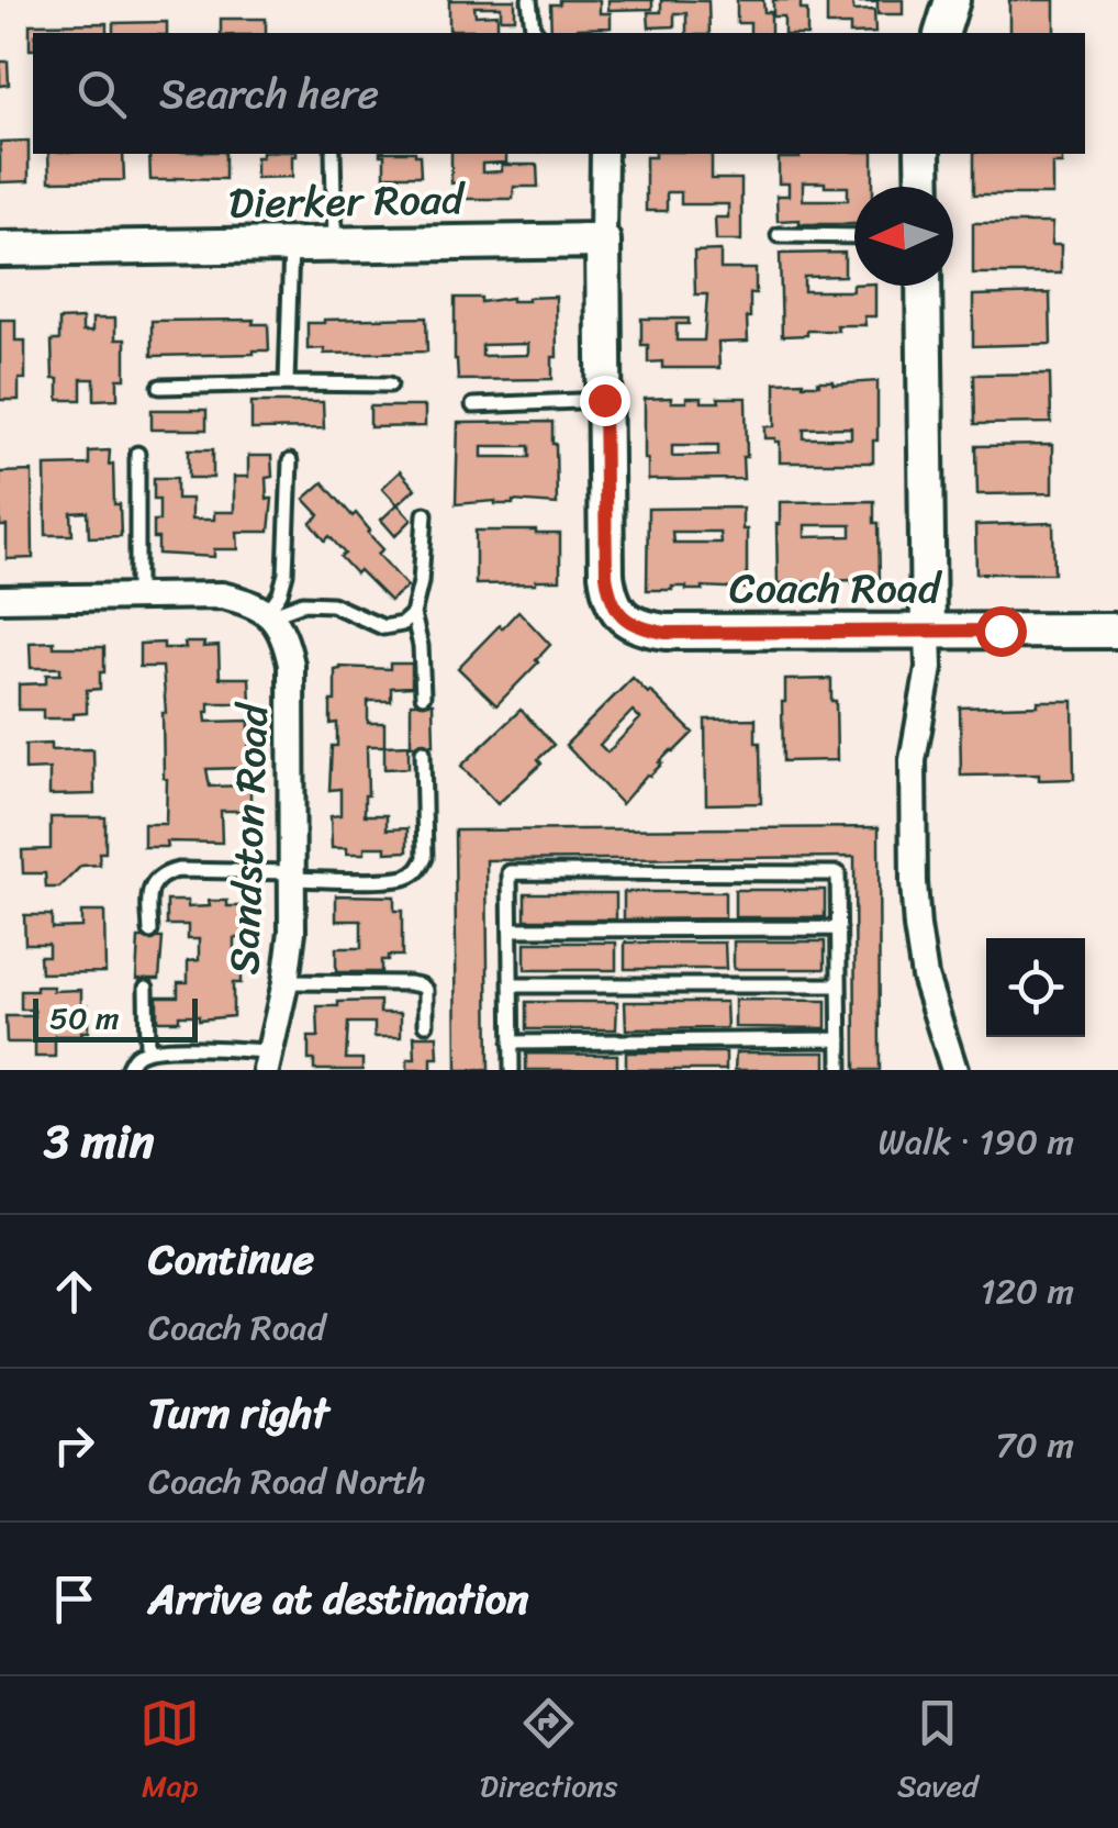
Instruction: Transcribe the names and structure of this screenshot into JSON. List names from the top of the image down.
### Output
{
  "streets": {
    "street": ["Dierker Road", "Coach Road", "Sandston Road"]
  },
  "scale_bar": "50 m",
  "north": "left",
  "page": {
    "search": "Search here",
    "scale": "50 m",
    "heading": ["3 min", "Walk · 190 m"],
    "list": [
      ["Continue", "Coach Road", "120 m"],
      ["Turn right", "Coach Road North", "70 m"],
      "Arrive at destination"
    ],
    "nav": ["Map", "Directions", "Saved"]
  }
}
